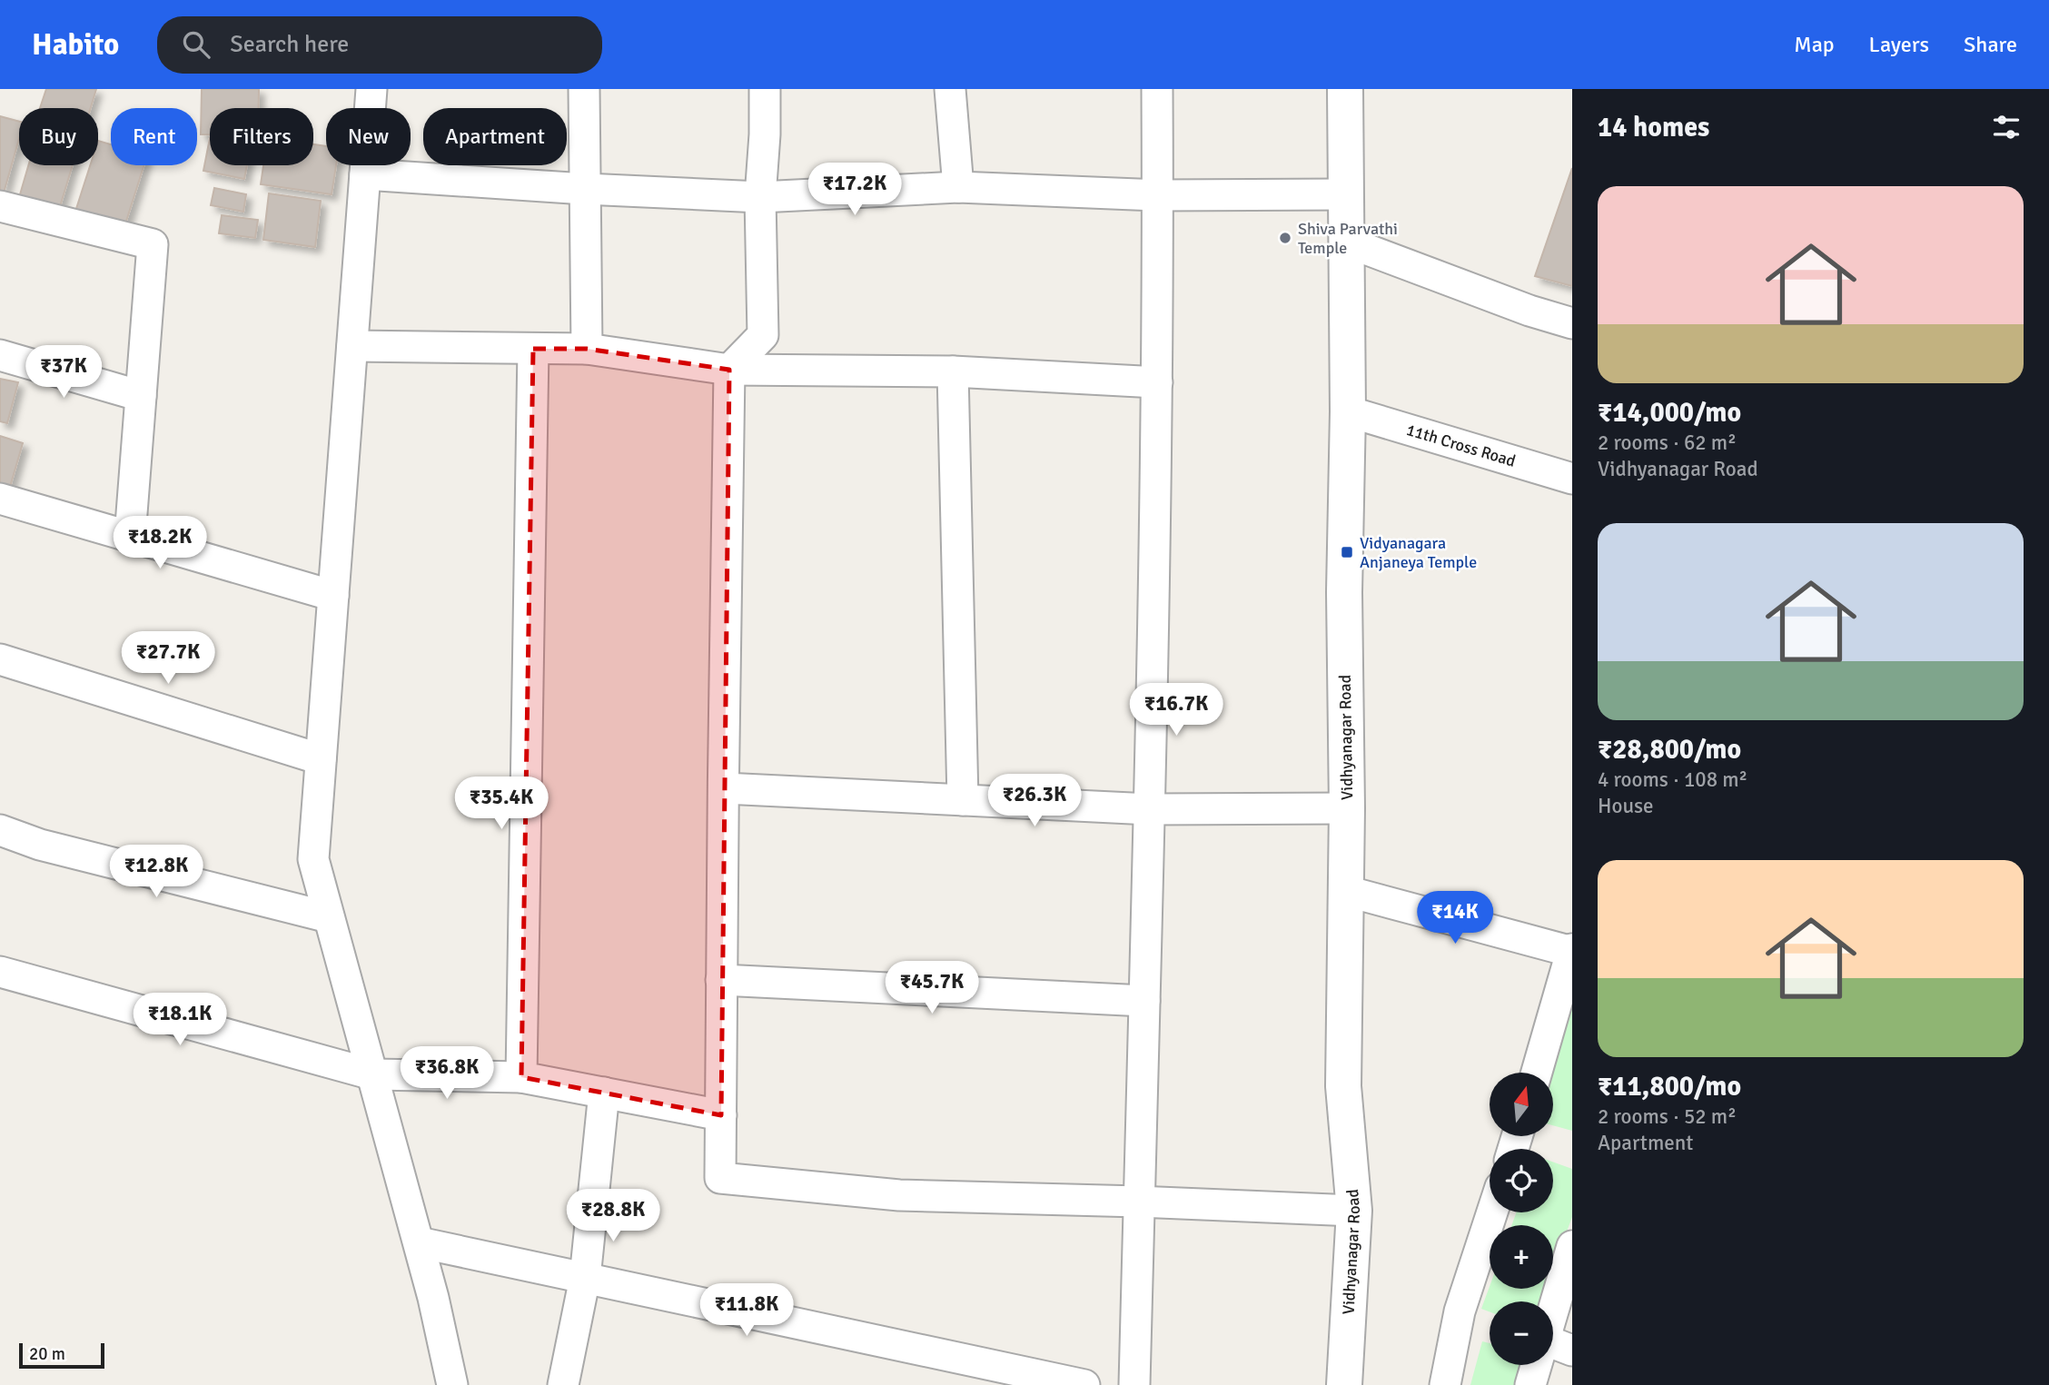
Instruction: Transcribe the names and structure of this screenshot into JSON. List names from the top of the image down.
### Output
{
  "streets": {
    "street": ["11th Cross Road", "Vidhyanagar Road"]
  },
  "crossings": [
    ["11th Cross Road", "Vidhyanagar Road"]
  ],
  "places": {
    "other": ["Shiva Parvathi Temple"],
    "transit": ["Vidyanagara Anjaneya Temple"]
  },
  "scale_bar": "20 m",
  "north": "top",
  "page": {
    "header": "Habito",
    "search": "Search here",
    "nav": ["Map", "Layers", "Share"],
    "heading": "14 homes",
    "chip": [
      "Buy",
      "Rent",
      "Filters",
      "New",
      "Apartment"
    ],
    "price": [
      "₹17.2K",
      "₹37K",
      "₹18.2K",
      "₹27.7K",
      "₹16.7K",
      "₹26.3K",
      "₹35.4K",
      "₹12.8K",
      "₹14K",
      "₹45.7K",
      "₹18.1K",
      "₹36.8K",
      "₹28.8K",
      "₹11.8K"
    ],
    "list": [
      {
        "name": "₹14,000/mo",
        "note": "2 rooms · 62 m² · Vidhyanagar Road"
      },
      {
        "name": "₹28,800/mo",
        "note": "4 rooms · 108 m² · House"
      },
      {
        "name": "₹11,800/mo",
        "note": "2 rooms · 52 m² · Apartment"
      }
    ],
    "map_buttons": ["+", "−"],
    "scale": "20 m"
  }
}
